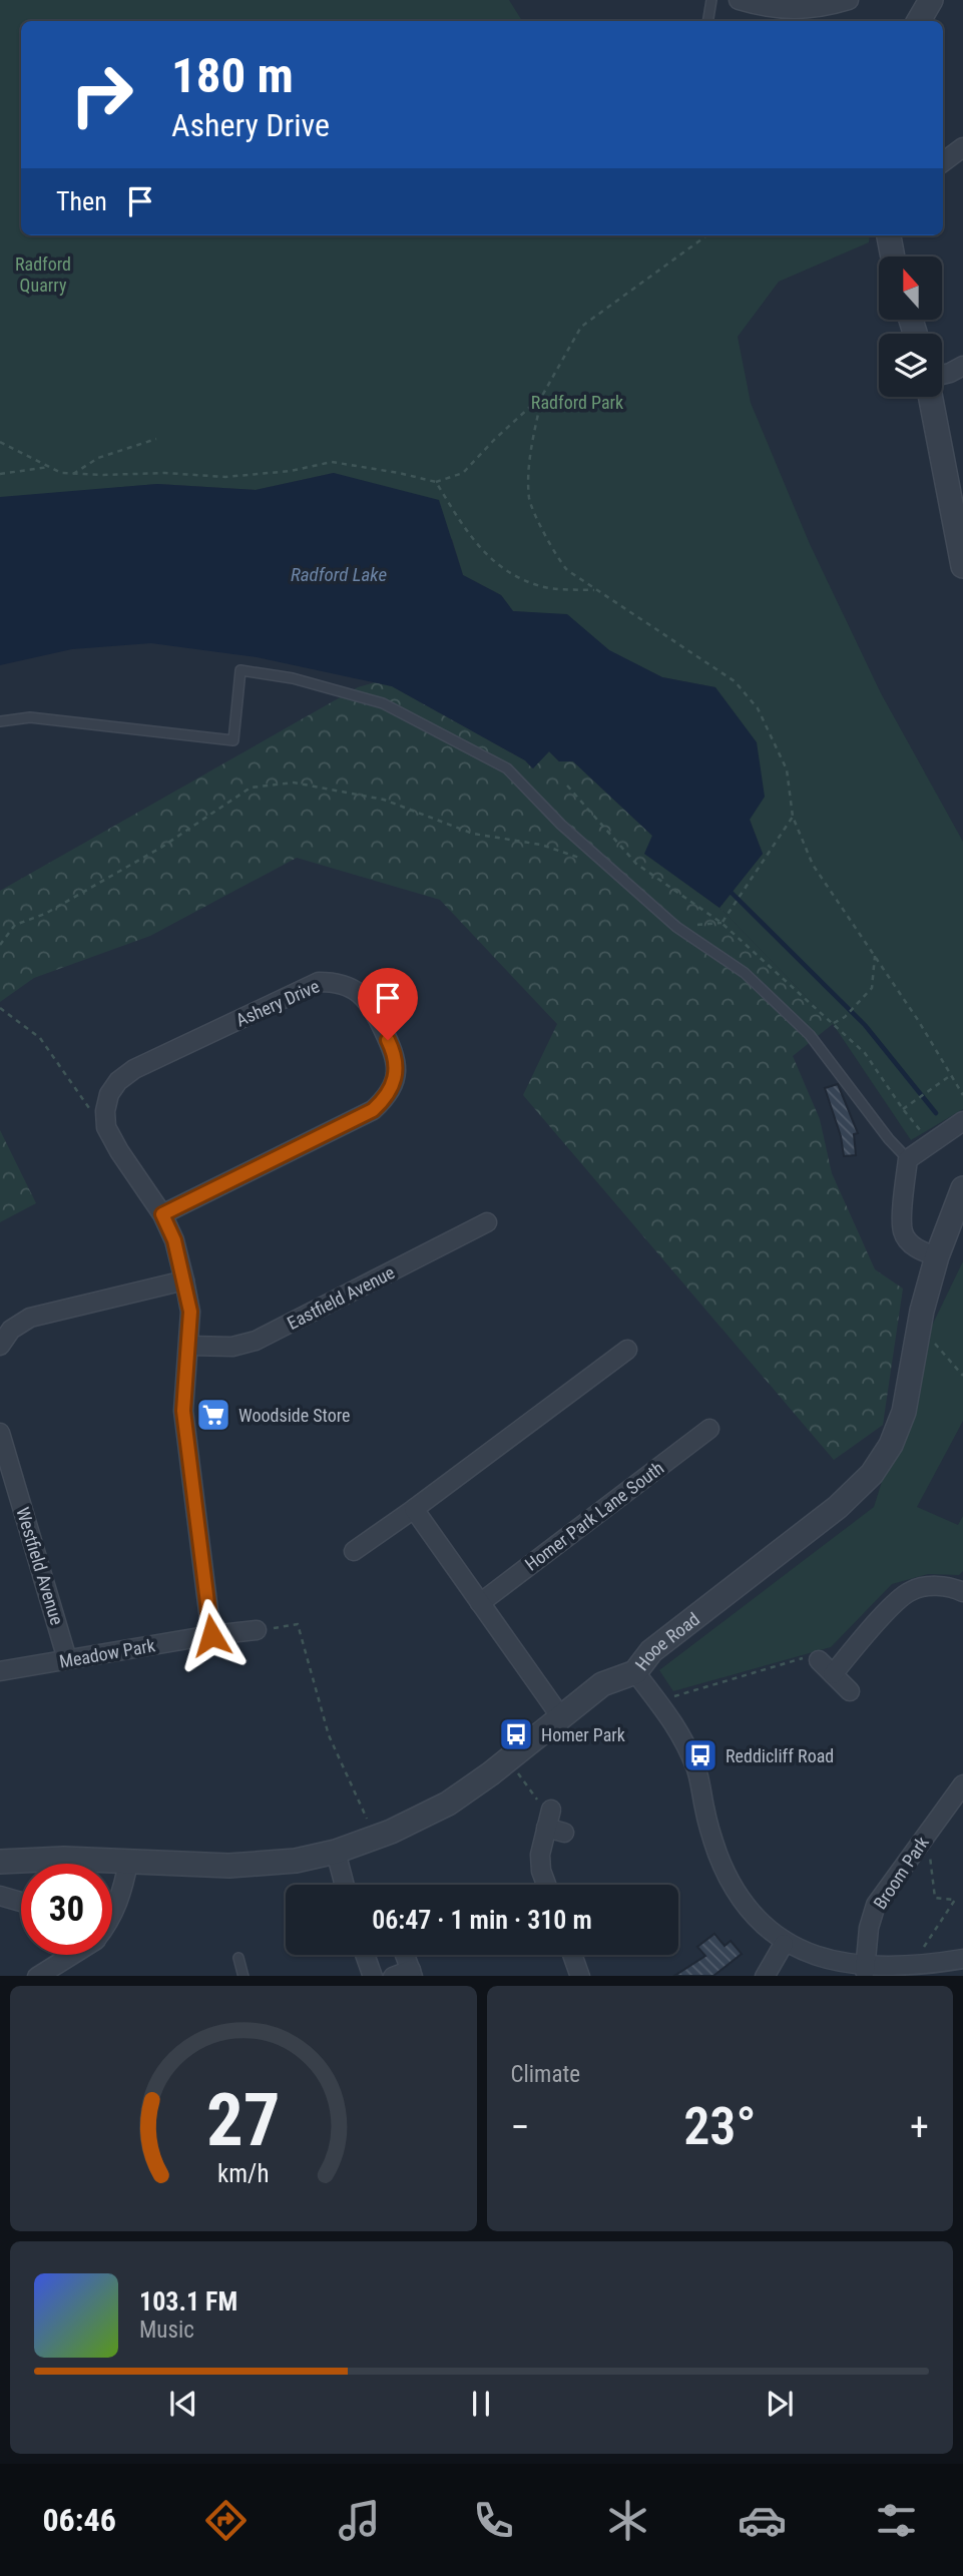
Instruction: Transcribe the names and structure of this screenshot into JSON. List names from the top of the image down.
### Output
{
  "streets": {
    "street": [
      "Ashery Drive",
      "Eastfield Avenue",
      "Homer Park Lane South",
      "Westfield Avenue",
      "Hooe Road",
      "Meadow Park",
      "Broom Park"
    ]
  },
  "crossings": [
    ["Ashery Drive", "Eastfield Avenue"],
    ["Ashery Drive", "Meadow Park"],
    ["Westfield Avenue", "Meadow Park"]
  ],
  "water": ["Radford Lake"],
  "parks": ["Radford Quarry", "Radford Park"],
  "places": {
    "supermarket": ["Woodside Store"],
    "bus stop": ["Homer Park", "Reddicliff Road"]
  },
  "north": "top",
  "page": {
    "turn": ["180 m", "Ashery Drive"],
    "then": "Then",
    "limit": "30",
    "trip": "06:47 · 1 min · 310 m",
    "tile": "Climate",
    "heat": ["−", "23°", "+"],
    "song": ["103.1 FM", "Music"],
    "tabs": "06:46",
    "gauge": ["27", "km/h"]
  }
}
